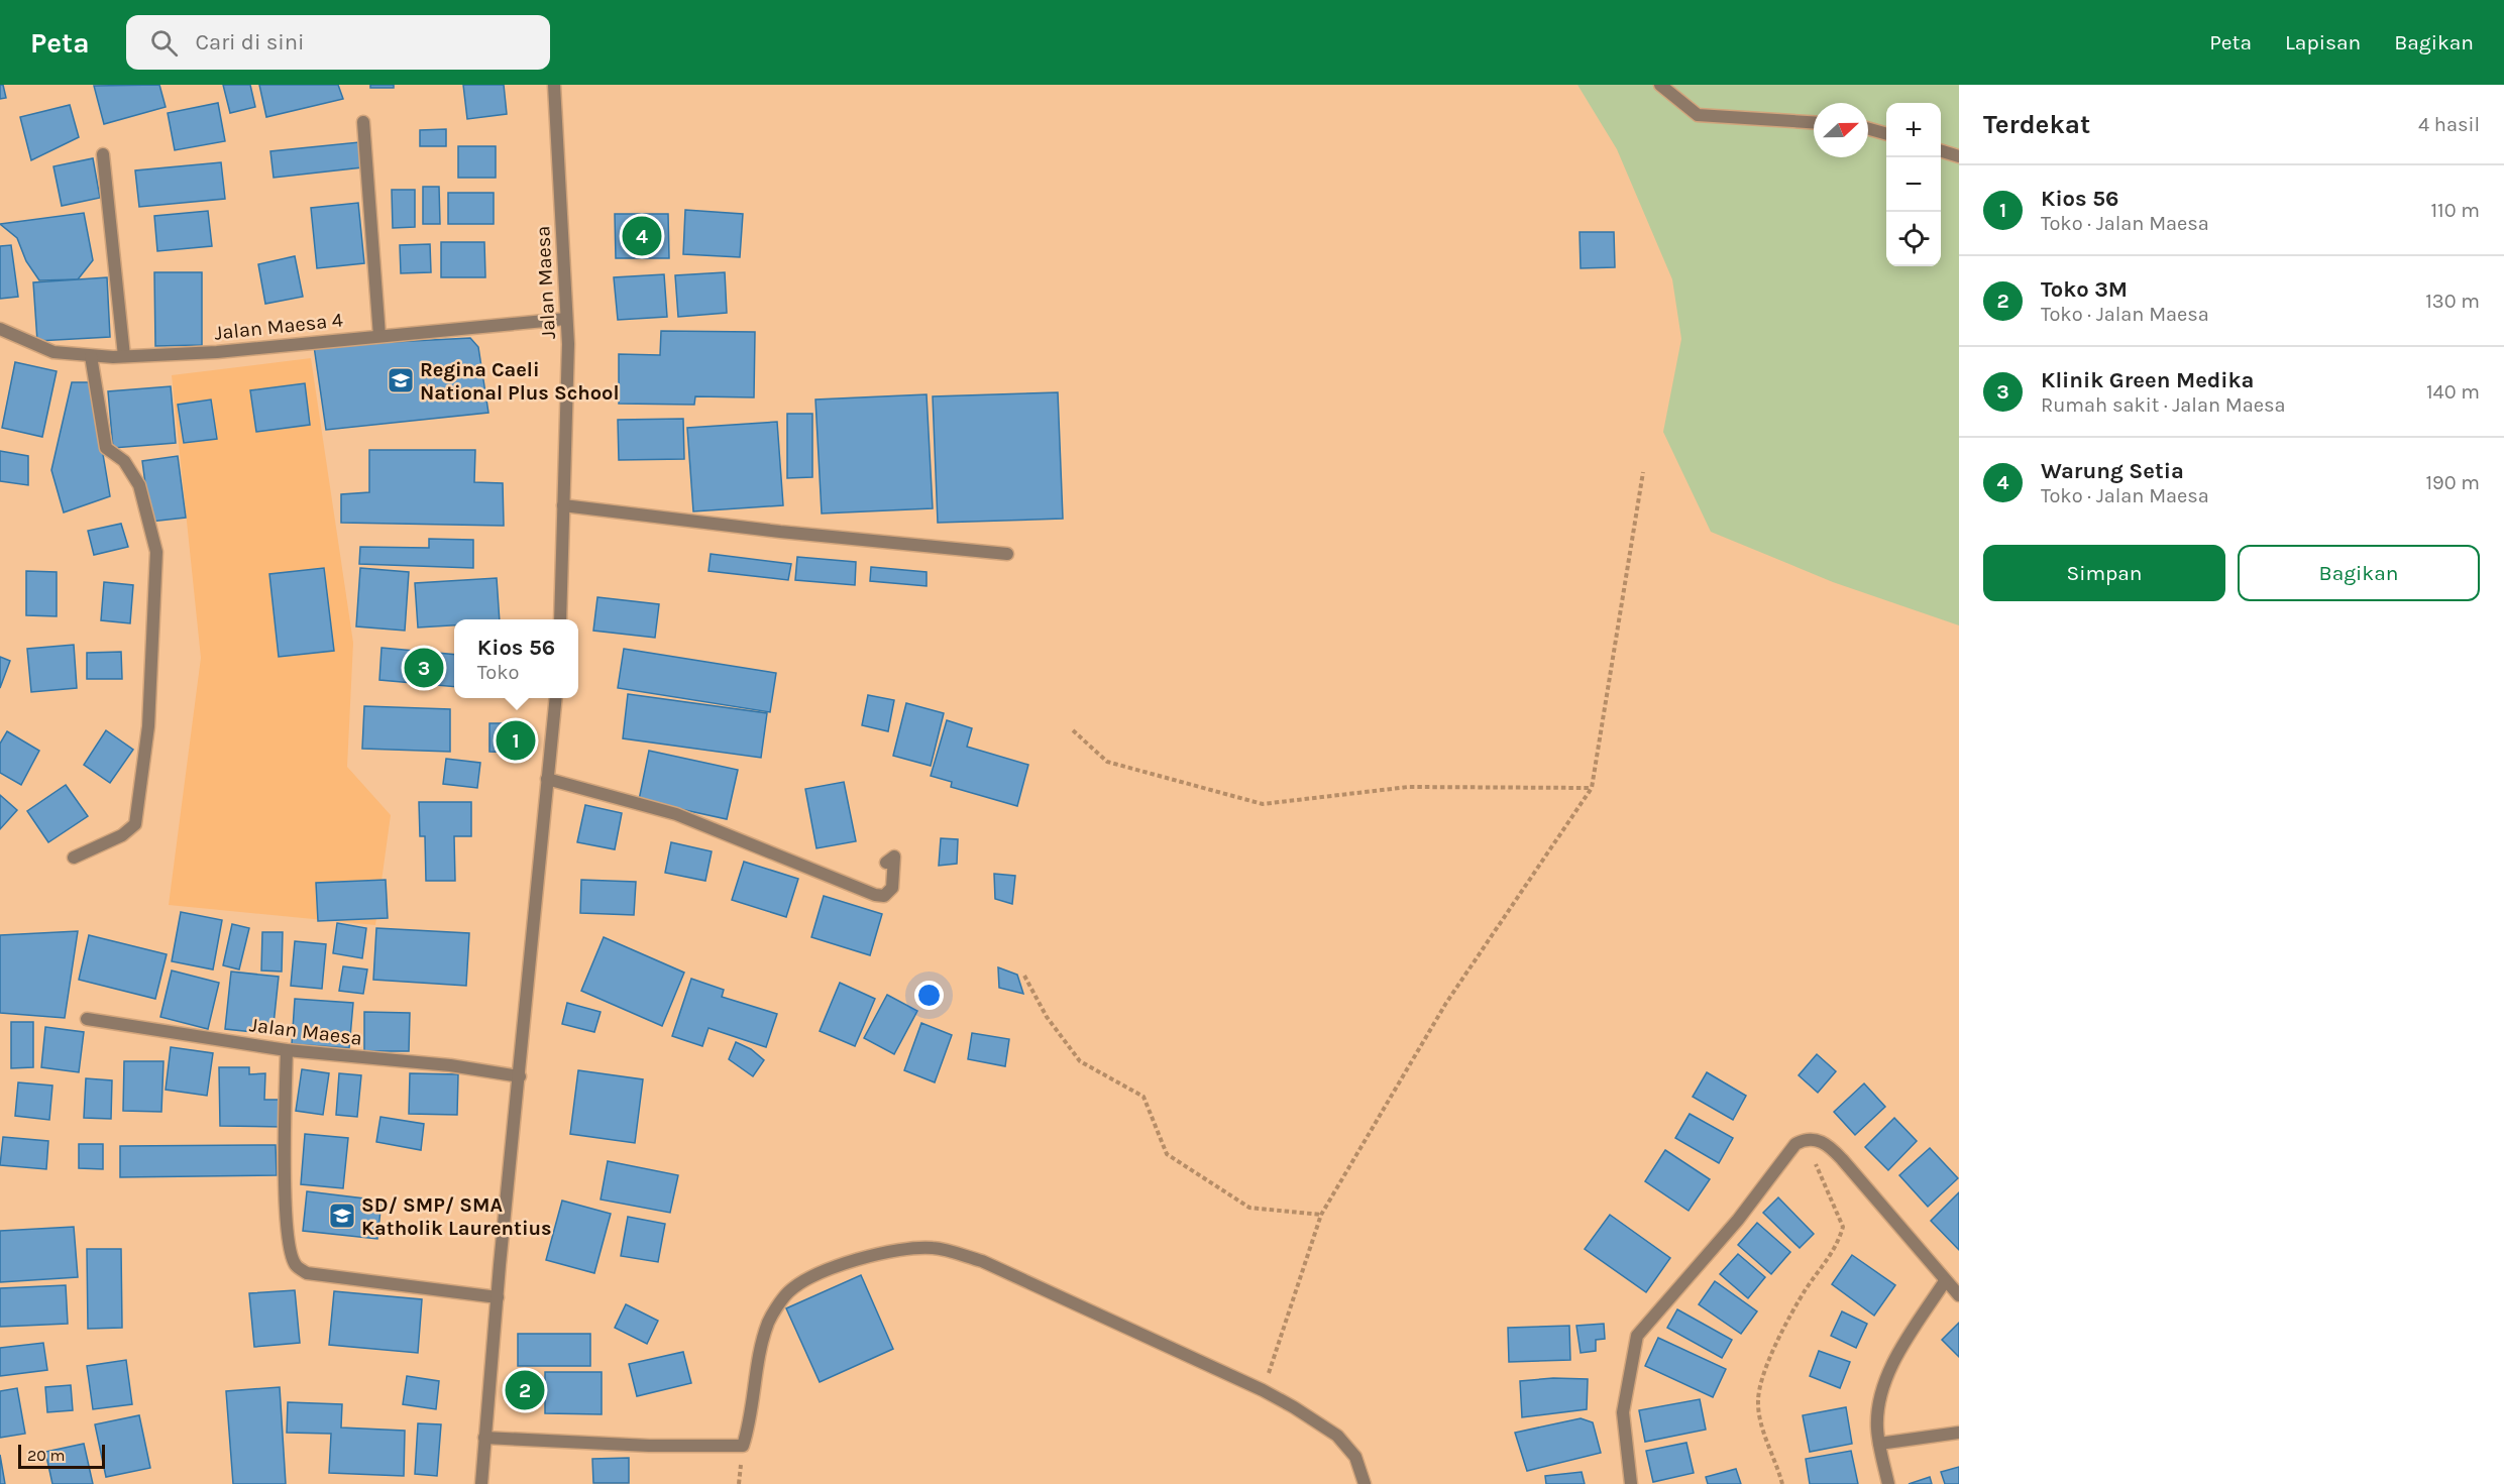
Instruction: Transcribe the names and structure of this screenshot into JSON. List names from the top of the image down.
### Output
{
  "streets": {
    "street": ["Jalan Maesa", "Jalan Maesa 4"]
  },
  "crossings": [
    ["Jalan Maesa", "Jalan Maesa 4"]
  ],
  "places": {
    "school or university": ["Regina Caeli National Plus School", "SD/ SMP/ SMA Katholik Laurentius"]
  },
  "scale_bar": "20 m",
  "north": "right",
  "page": {
    "header": "Peta",
    "search": "Cari di sini",
    "nav": ["Peta", "Lapisan", "Bagikan"],
    "heading": ["Terdekat", "4 hasil"],
    "map_buttons": ["+", "−"],
    "list": [
      {
        "mark": "1",
        "name": "Kios 56",
        "note": "Toko · Jalan Maesa",
        "value": "110 m"
      },
      {
        "mark": "2",
        "name": "Toko 3M",
        "note": "Toko · Jalan Maesa",
        "value": "130 m"
      },
      {
        "mark": "3",
        "name": "Klinik Green Medika",
        "note": "Rumah sakit · Jalan Maesa",
        "value": "140 m"
      },
      {
        "mark": "4",
        "name": "Warung Setia",
        "note": "Toko · Jalan Maesa",
        "value": "190 m"
      }
    ],
    "pins": [
      "4",
      "3",
      "1",
      "2"
    ],
    "buttons": ["Simpan", "Bagikan"],
    "popup": ["Kios 56", "Toko"],
    "scale": "20 m"
  }
}
